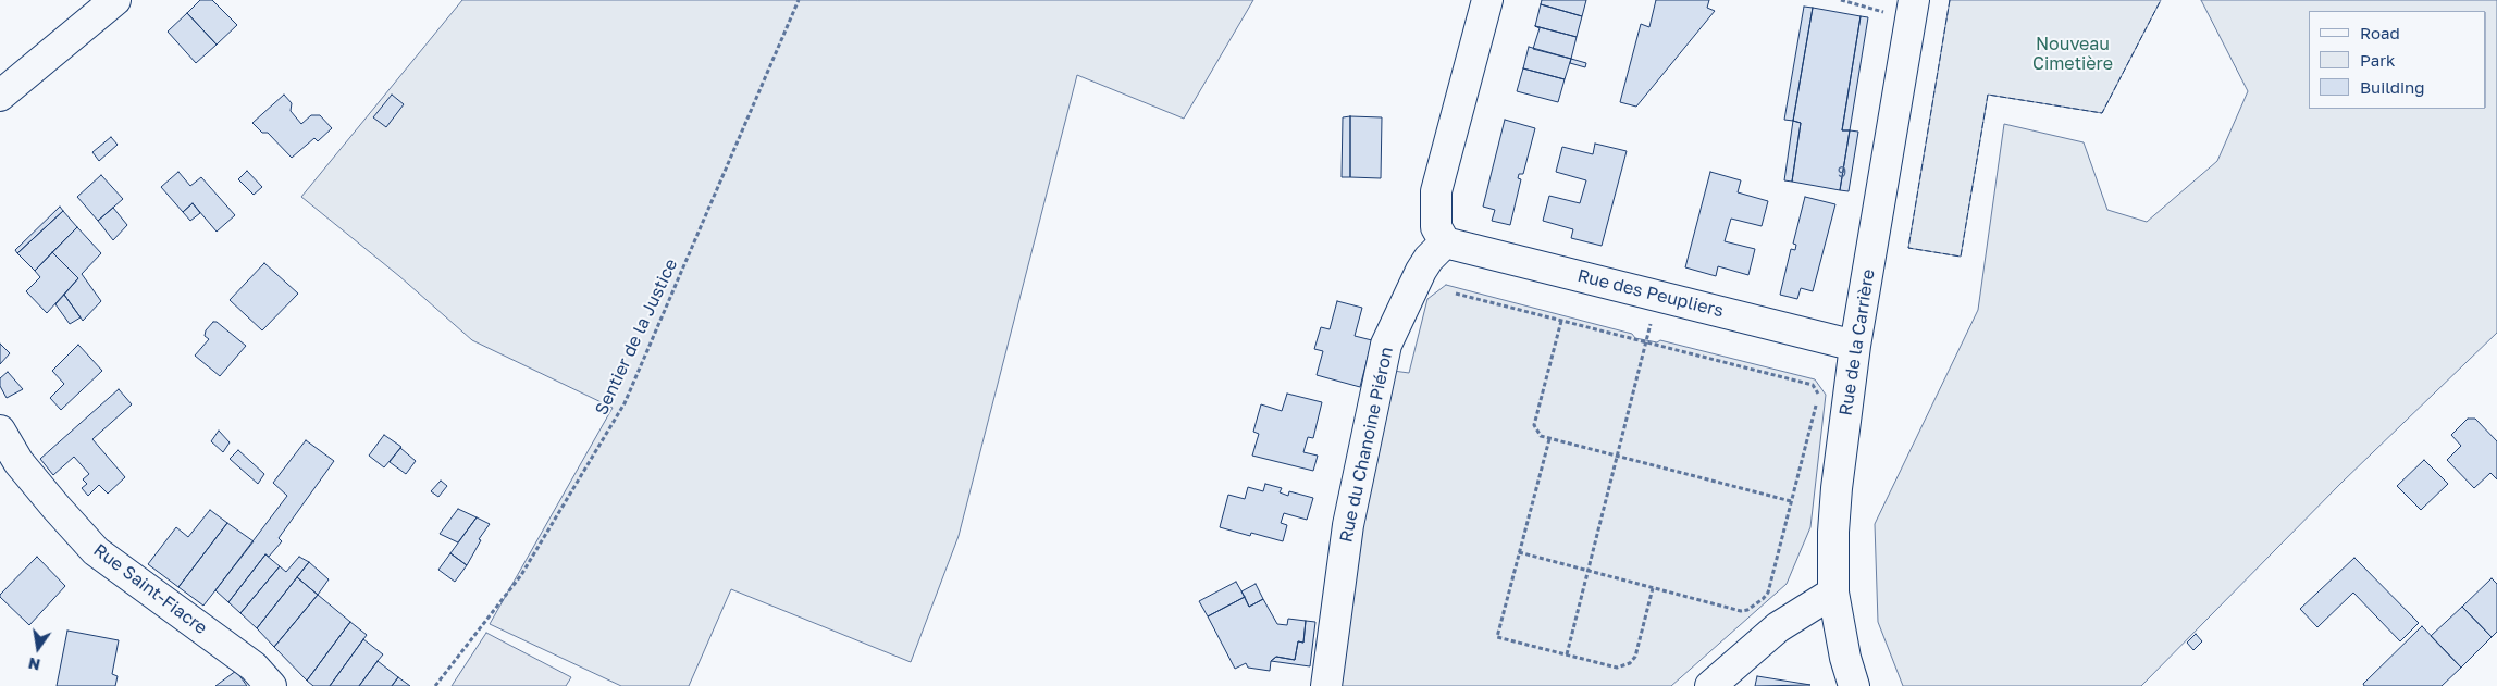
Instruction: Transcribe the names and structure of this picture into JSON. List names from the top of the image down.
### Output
{
  "streets": {
    "street": [
      "Rue des Peupliers",
      "Rue de la Carrière",
      "Rue du Chanoine Piéron",
      "Rue Saint-Fiacre"
    ],
    "path": ["Sentier de la Justice"]
  },
  "crossings": [
    ["Rue des Peupliers", "Rue de la Carrière"],
    ["Rue des Peupliers", "Rue du Chanoine Piéron"]
  ],
  "parks": ["Nouveau Cimetière"],
  "house_numbers": ["9"],
  "legend": ["Road", "Park", "Building"],
  "north": "bottom"
}
